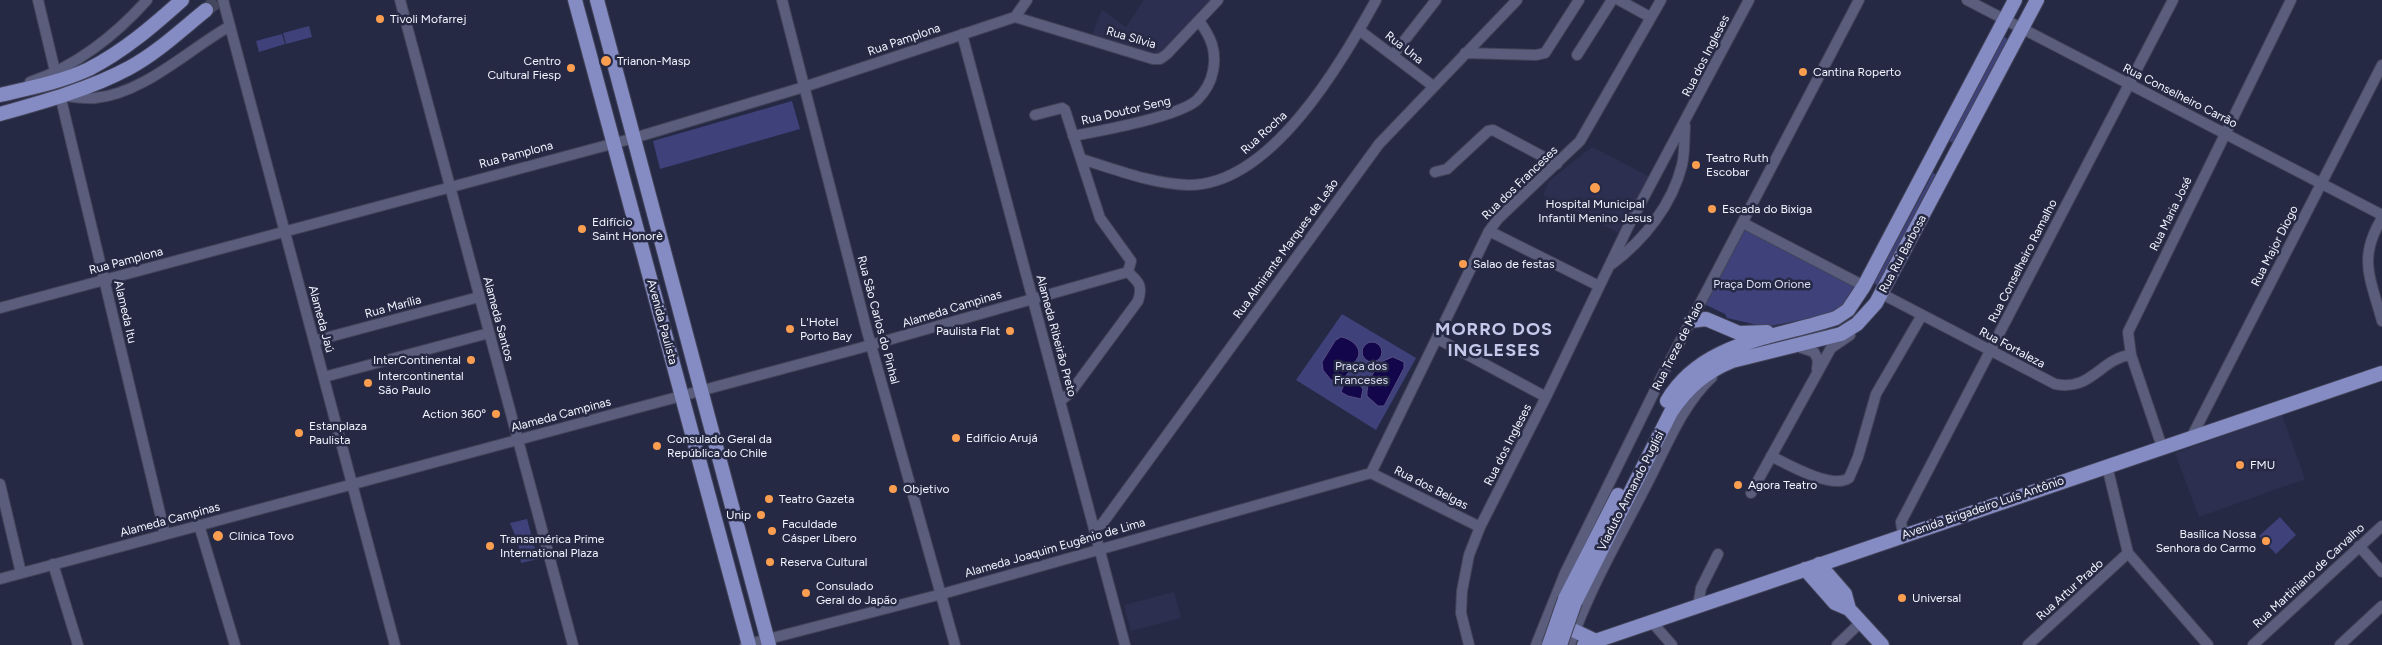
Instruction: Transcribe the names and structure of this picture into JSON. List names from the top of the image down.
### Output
{
  "streets": {
    "main road": [
      "Rua Rui Barbosa",
      "Avenida Paulista",
      "Viaduto Armando Puglisi",
      "Avenida Brigadeiro Luís Antônio"
    ],
    "street": [
      "Rua Sílvia",
      "Rua Pamplona",
      "Rua Una",
      "Rua dos Ingleses",
      "Rua Conselheiro Carrão",
      "Rua Doutor Seng",
      "Rua Rocha",
      "Rua dos Franceses",
      "Rua Maria José",
      "Rua Major Diogo",
      "Rua Almirante Marques de Leão",
      "Rua Conselheiro Ramalho",
      "Rua Marília",
      "Alameda Campinas",
      "Alameda Itu",
      "Alameda Jaú",
      "Alameda Santos",
      "Rua São Carlos do Pinhal",
      "Alameda Ribeirão Preto",
      "Rua Treze de Maio",
      "Rua Fortaleza",
      "Rua dos Belgas",
      "Alameda Joaquim Eugênio de Lima",
      "Rua Martiniano de Carvalho",
      "Rua Artur Prado"
    ]
  },
  "crossings": [
    ["Rua Sílvia", "Rua Pamplona"],
    ["Rua Sílvia", "Rua Doutor Seng"],
    ["Rua Pamplona", "Alameda Itu"],
    ["Rua Pamplona", "Alameda Jaú"],
    ["Rua Pamplona", "Alameda Santos"],
    ["Rua Pamplona", "Rua São Carlos do Pinhal"],
    ["Rua Pamplona", "Avenida Paulista"],
    ["Rua Pamplona", "Alameda Ribeirão Preto"],
    ["Rua Una", "Rua Rocha"],
    ["Rua Una", "Rua Almirante Marques de Leão"],
    ["Rua dos Ingleses", "Rua dos Belgas"],
    ["Rua Conselheiro Carrão", "Rua Maria José"],
    ["Rua Conselheiro Carrão", "Rua Major Diogo"],
    ["Rua Conselheiro Carrão", "Rua Rui Barbosa"],
    ["Rua Conselheiro Carrão", "Rua Conselheiro Ramalho"],
    ["Rua Doutor Seng", "Rua Rocha"],
    ["Rua Doutor Seng", "Alameda Campinas"],
    ["Rua Doutor Seng", "Alameda Ribeirão Preto"],
    ["Rua dos Franceses", "Rua dos Belgas"],
    ["Rua dos Franceses", "Alameda Joaquim Eugênio de Lima"],
    ["Rua Maria José", "Rua Fortaleza"],
    ["Rua Maria José", "Avenida Brigadeiro Luís Antônio"],
    ["Rua Major Diogo", "Avenida Brigadeiro Luís Antônio"],
    ["Rua Almirante Marques de Leão", "Alameda Ribeirão Preto"],
    ["Rua Rui Barbosa", "Rua Fortaleza"],
    ["Rua Conselheiro Ramalho", "Rua Fortaleza"],
    ["Rua Conselheiro Ramalho", "Avenida Brigadeiro Luís Antônio"],
    ["Rua Marília", "Alameda Jaú"],
    ["Rua Marília", "Alameda Santos"],
    ["Alameda Campinas", "Alameda Itu"],
    ["Alameda Campinas", "Alameda Jaú"],
    ["Alameda Campinas", "Alameda Santos"],
    ["Alameda Campinas", "Rua São Carlos do Pinhal"],
    ["Alameda Campinas", "Avenida Paulista"],
    ["Alameda Campinas", "Alameda Ribeirão Preto"],
    ["Rua São Carlos do Pinhal", "Alameda Joaquim Eugênio de Lima"],
    ["Avenida Paulista", "Alameda Joaquim Eugênio de Lima"],
    ["Alameda Ribeirão Preto", "Alameda Joaquim Eugênio de Lima"],
    ["Rua Treze de Maio", "Viaduto Armando Puglisi"],
    ["Rua dos Belgas", "Alameda Joaquim Eugênio de Lima"]
  ],
  "districts": ["MORRO DOS INGLESES"],
  "parks": ["Praça Dom Orione", "Praça dos Franceses"],
  "places": [
    "Tivoli Mofarrej",
    "Trianon-Masp",
    "Centro Cultural Fiesp",
    "Cantina Roperto",
    "Teatro Ruth Escobar",
    "Hospital Municipal Infantil Menino Jesus",
    "Escada do Bixiga",
    "Edifício Saint Honorè",
    "Salao de festas",
    "L'Hotel Porto Bay",
    "Paulista Flat",
    "InterContinental",
    "Intercontinental São Paulo",
    "Action 360º",
    "Estanplaza Paulista",
    "Edifício Arujá",
    "Consulado Geral da República do Chile",
    "FMU",
    "Agora Teatro",
    "Objetivo",
    "Teatro Gazeta",
    "Unip",
    "Faculdade Cásper Líbero",
    "Clínica Tovo",
    "Basílica Nossa Senhora do Carmo",
    "Transamérica Prime International Plaza",
    "Reserva Cultural",
    "Consulado Geral do Japão",
    "Universal"
  ]
}
